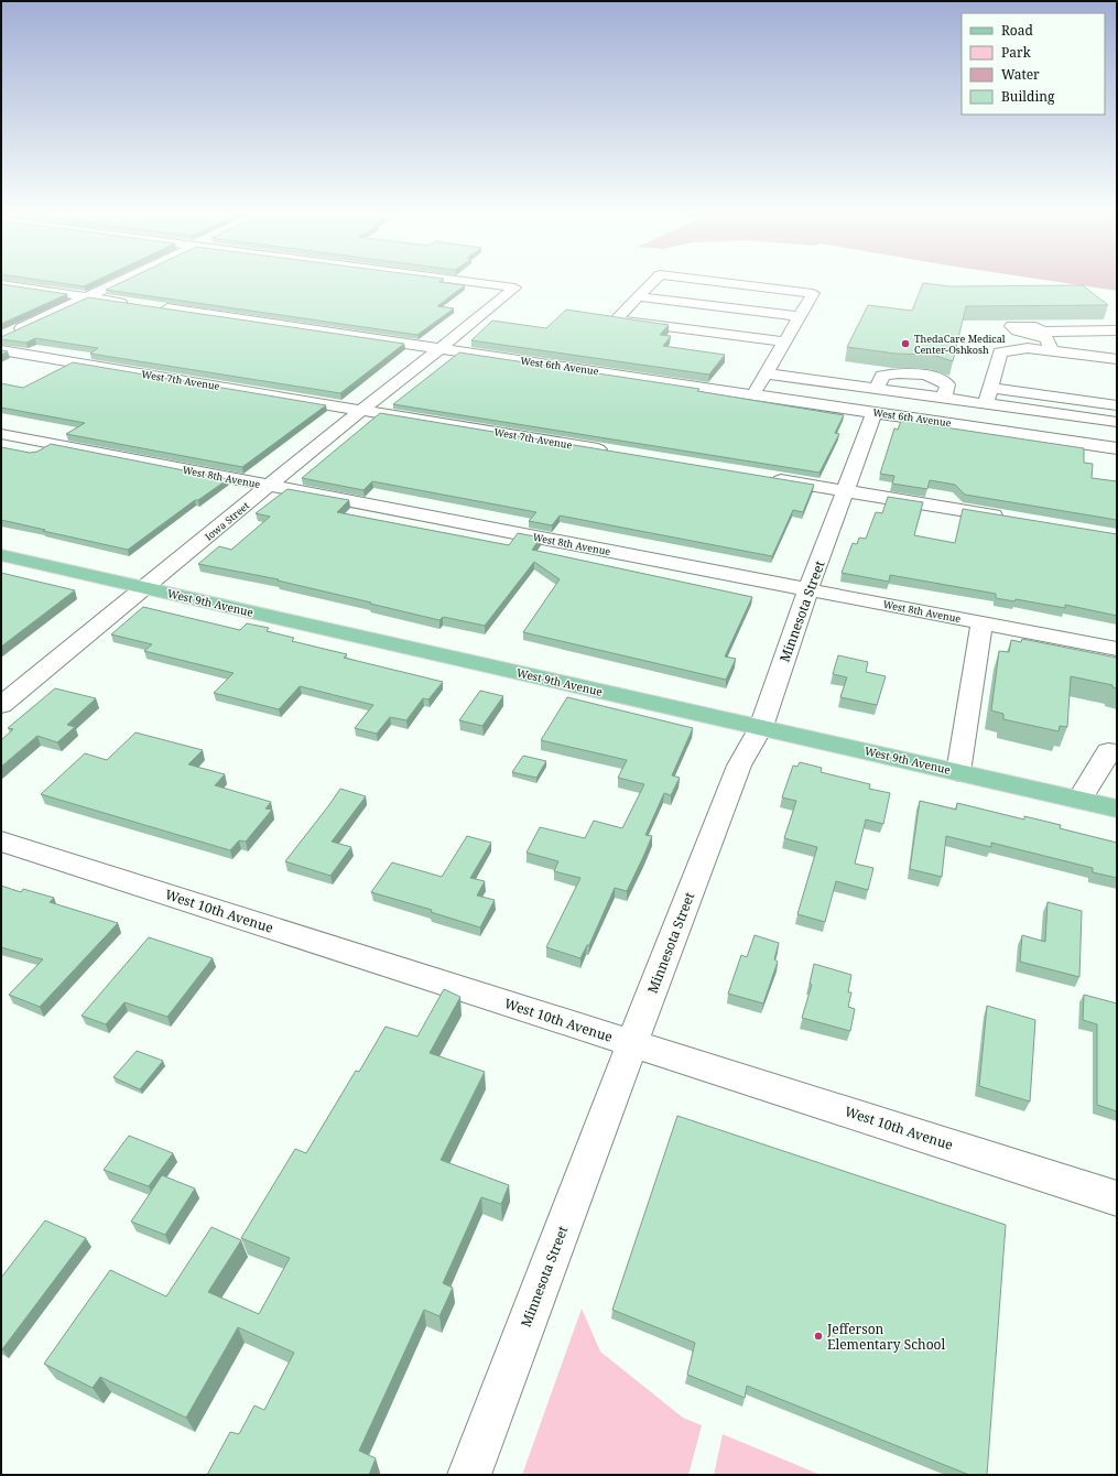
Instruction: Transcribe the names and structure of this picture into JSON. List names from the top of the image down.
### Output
{
  "streets": {
    "main road": ["West 9th Avenue"],
    "street": [
      "West 6th Avenue",
      "West 7th Avenue",
      "West 8th Avenue",
      "Iowa Street",
      "Minnesota Street",
      "West 10th Avenue"
    ]
  },
  "crossings": [
    ["West 6th Avenue", "Iowa Street"],
    ["West 6th Avenue", "Minnesota Street"],
    ["West 7th Avenue", "Iowa Street"],
    ["West 8th Avenue", "Iowa Street"],
    ["West 8th Avenue", "Minnesota Street"],
    ["Iowa Street", "West 9th Avenue"],
    ["West 9th Avenue", "Minnesota Street"],
    ["Minnesota Street", "West 10th Avenue"]
  ],
  "places": ["ThedaCare Medical Center-Oshkosh", "Jefferson Elementary School"],
  "legend": [
    "Road",
    "Park",
    "Water",
    "Building"
  ]
}
